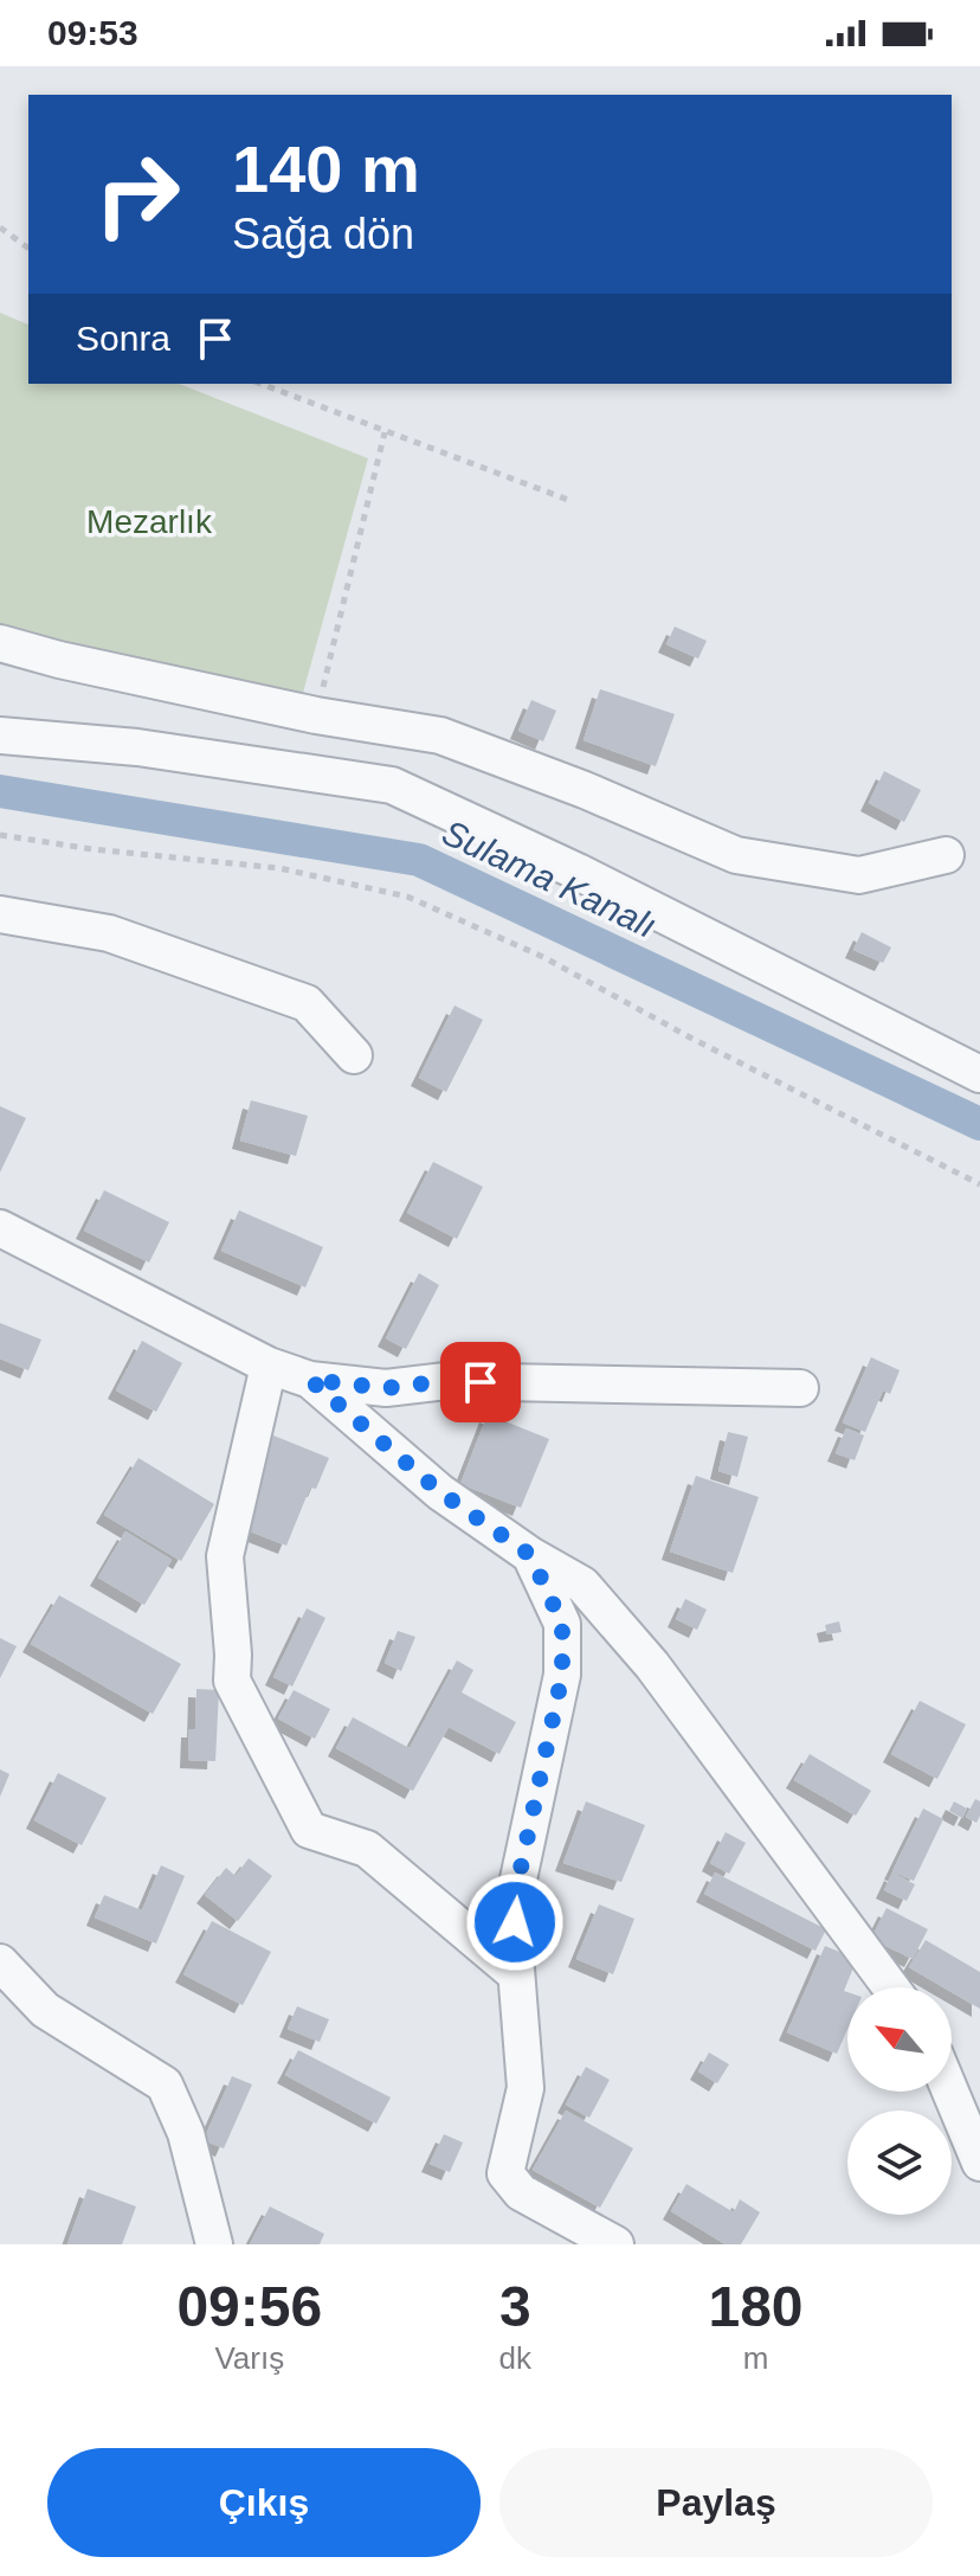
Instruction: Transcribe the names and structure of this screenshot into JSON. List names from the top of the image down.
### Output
{
  "water": ["Sulama Kanalı"],
  "parks": ["Mezarlık"],
  "north": "top left",
  "page": {
    "status": "09:53",
    "turn": ["140 m", "Sağa dön"],
    "then": "Sonra",
    "eta": [
      "09:56",
      "Varış",
      "3",
      "dk",
      "180",
      "m"
    ],
    "buttons": ["Çıkış", "Paylaş"]
  }
}
